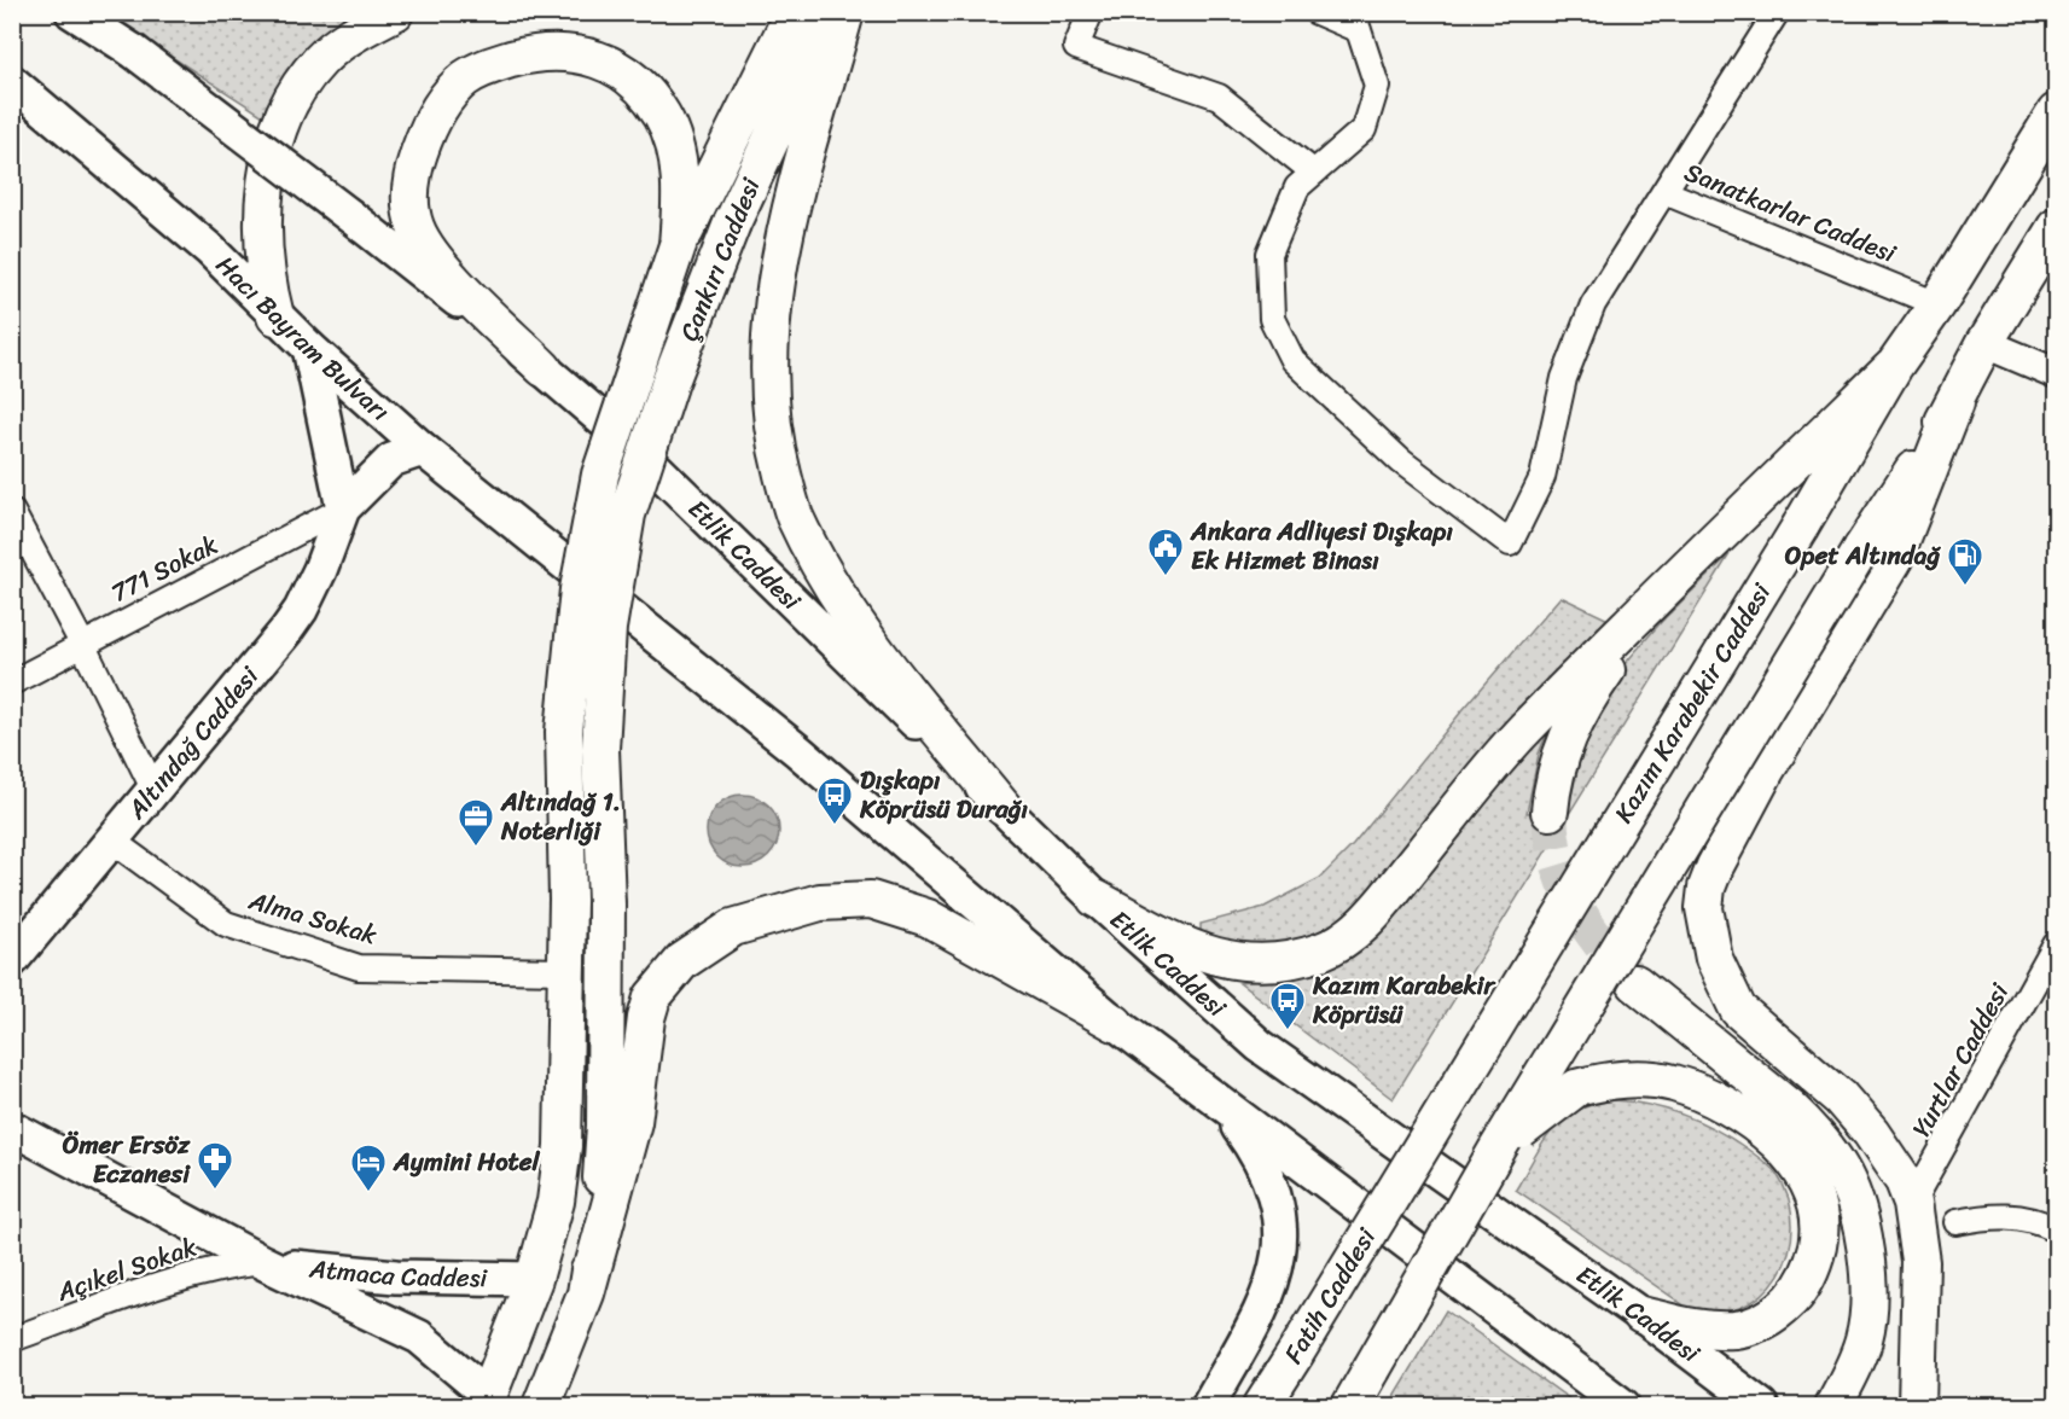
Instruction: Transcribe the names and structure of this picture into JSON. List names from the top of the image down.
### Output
{
  "streets": {
    "main road": [
      "Çankırı Caddesi",
      "Hacı Bayram Bulvarı",
      "Etlik Caddesi",
      "Kazım Karabekir Caddesi",
      "Altındağ Caddesi",
      "Atmaca Caddesi",
      "Fatih Caddesi"
    ],
    "street": [
      "Sanatkarlar Caddesi",
      "771 Sokak",
      "Alma Sokak",
      "Yurtlar Caddesi",
      "Açıkel Sokak"
    ]
  },
  "crossings": [
    ["Sanatkarlar Caddesi", "Kazım Karabekir Caddesi"],
    ["Çankırı Caddesi", "Alma Sokak"],
    ["Çankırı Caddesi", "Atmaca Caddesi"],
    ["Hacı Bayram Bulvarı", "Altındağ Caddesi"],
    ["771 Sokak", "Altındağ Caddesi"],
    ["Kazım Karabekir Caddesi", "Fatih Caddesi"],
    ["Altındağ Caddesi", "Alma Sokak"],
    ["Açıkel Sokak", "Atmaca Caddesi"]
  ],
  "places": {
    "public building": ["Ankara Adliyesi Dışkapı Ek Hizmet Binası"],
    "fuel station": ["Opet Altındağ"],
    "bus stop": ["Dışkapı Köprüsü Durağı", "Kazım Karabekir Köprüsü"],
    "office": ["Altındağ 1. Noterliği"],
    "pharmacy": ["Ömer Ersöz Eczanesi"],
    "hotel": ["Aymini Hotel"]
  }
}
